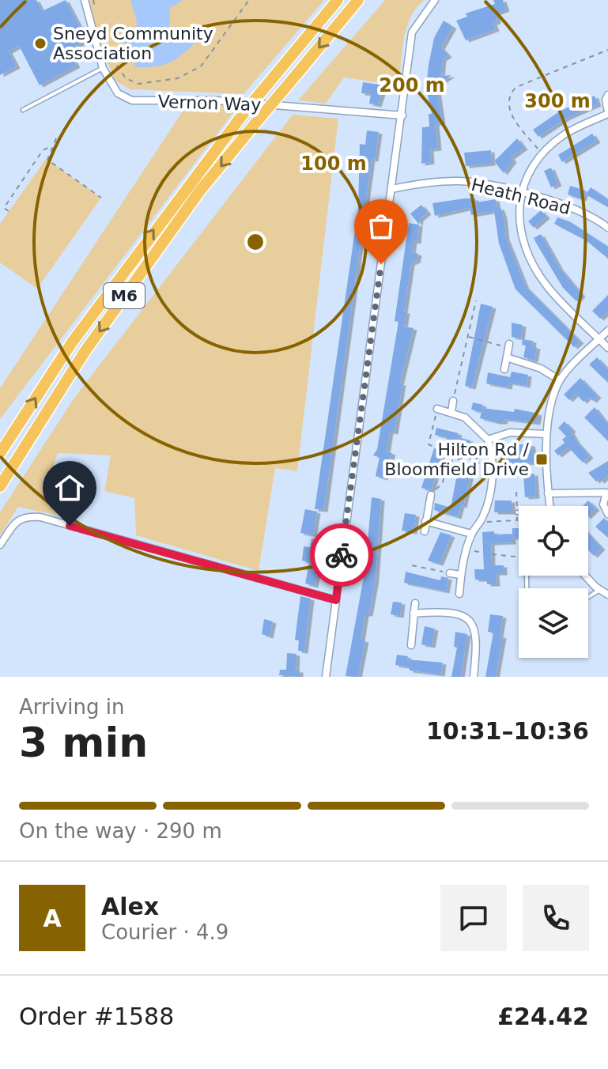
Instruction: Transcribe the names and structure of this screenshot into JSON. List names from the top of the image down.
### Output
{
  "streets": {
    "highway": ["M6"],
    "street": ["Vernon Way", "Heath Road"]
  },
  "places": {
    "other": ["Sneyd Community Association"],
    "transit": ["Hilton Rd / Bloomfield Drive"]
  },
  "page": {
    "heading": ["3 min", "Arriving in", "10:31–10:36"],
    "panel": [
      "Alex",
      "Courier · 4.9",
      "Order #1588",
      "£24.42"
    ],
    "bar": "On the way · 290 m",
    "round": "A"
  },
  "rings": ["200 m", "300 m", "100 m"]
}
